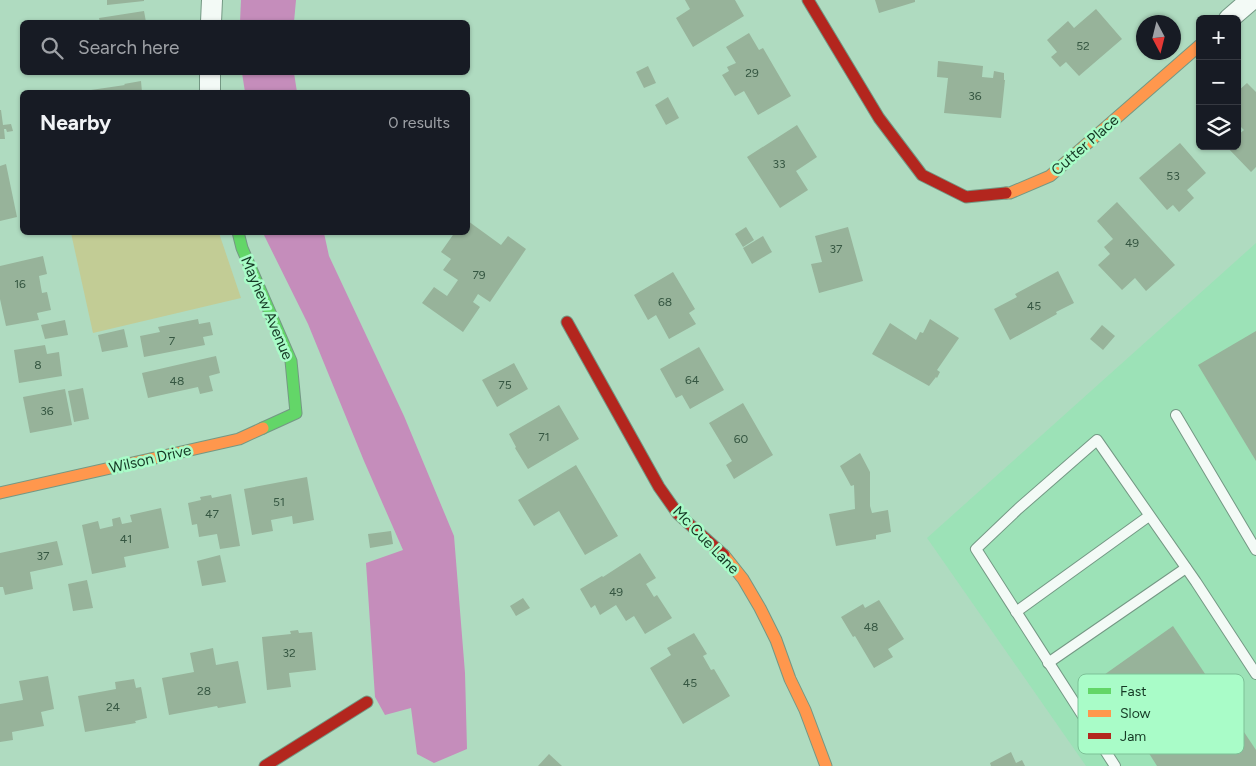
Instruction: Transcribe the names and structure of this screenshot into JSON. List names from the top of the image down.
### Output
{
  "streets": {
    "street": [
      "Cutter Place",
      "Mayhew Avenue",
      "Wilson Drive",
      "Mc Cue Lane"
    ]
  },
  "crossings": [
    ["Mayhew Avenue", "Wilson Drive"]
  ],
  "house_numbers": [
    "52",
    "29",
    "36",
    "33",
    "53",
    "49",
    "37",
    "79",
    "16",
    "68",
    "45",
    "7",
    "8",
    "64",
    "48",
    "75",
    "36",
    "71",
    "60",
    "51",
    "47",
    "41",
    "37",
    "49",
    "48",
    "32",
    "45",
    "28",
    "24"
  ],
  "legend": ["Fast", "Slow", "Jam"],
  "north": "bottom",
  "page": {
    "map_buttons": ["+", "−"],
    "search": "Search here",
    "heading": ["Nearby", "0 results"]
  }
}
